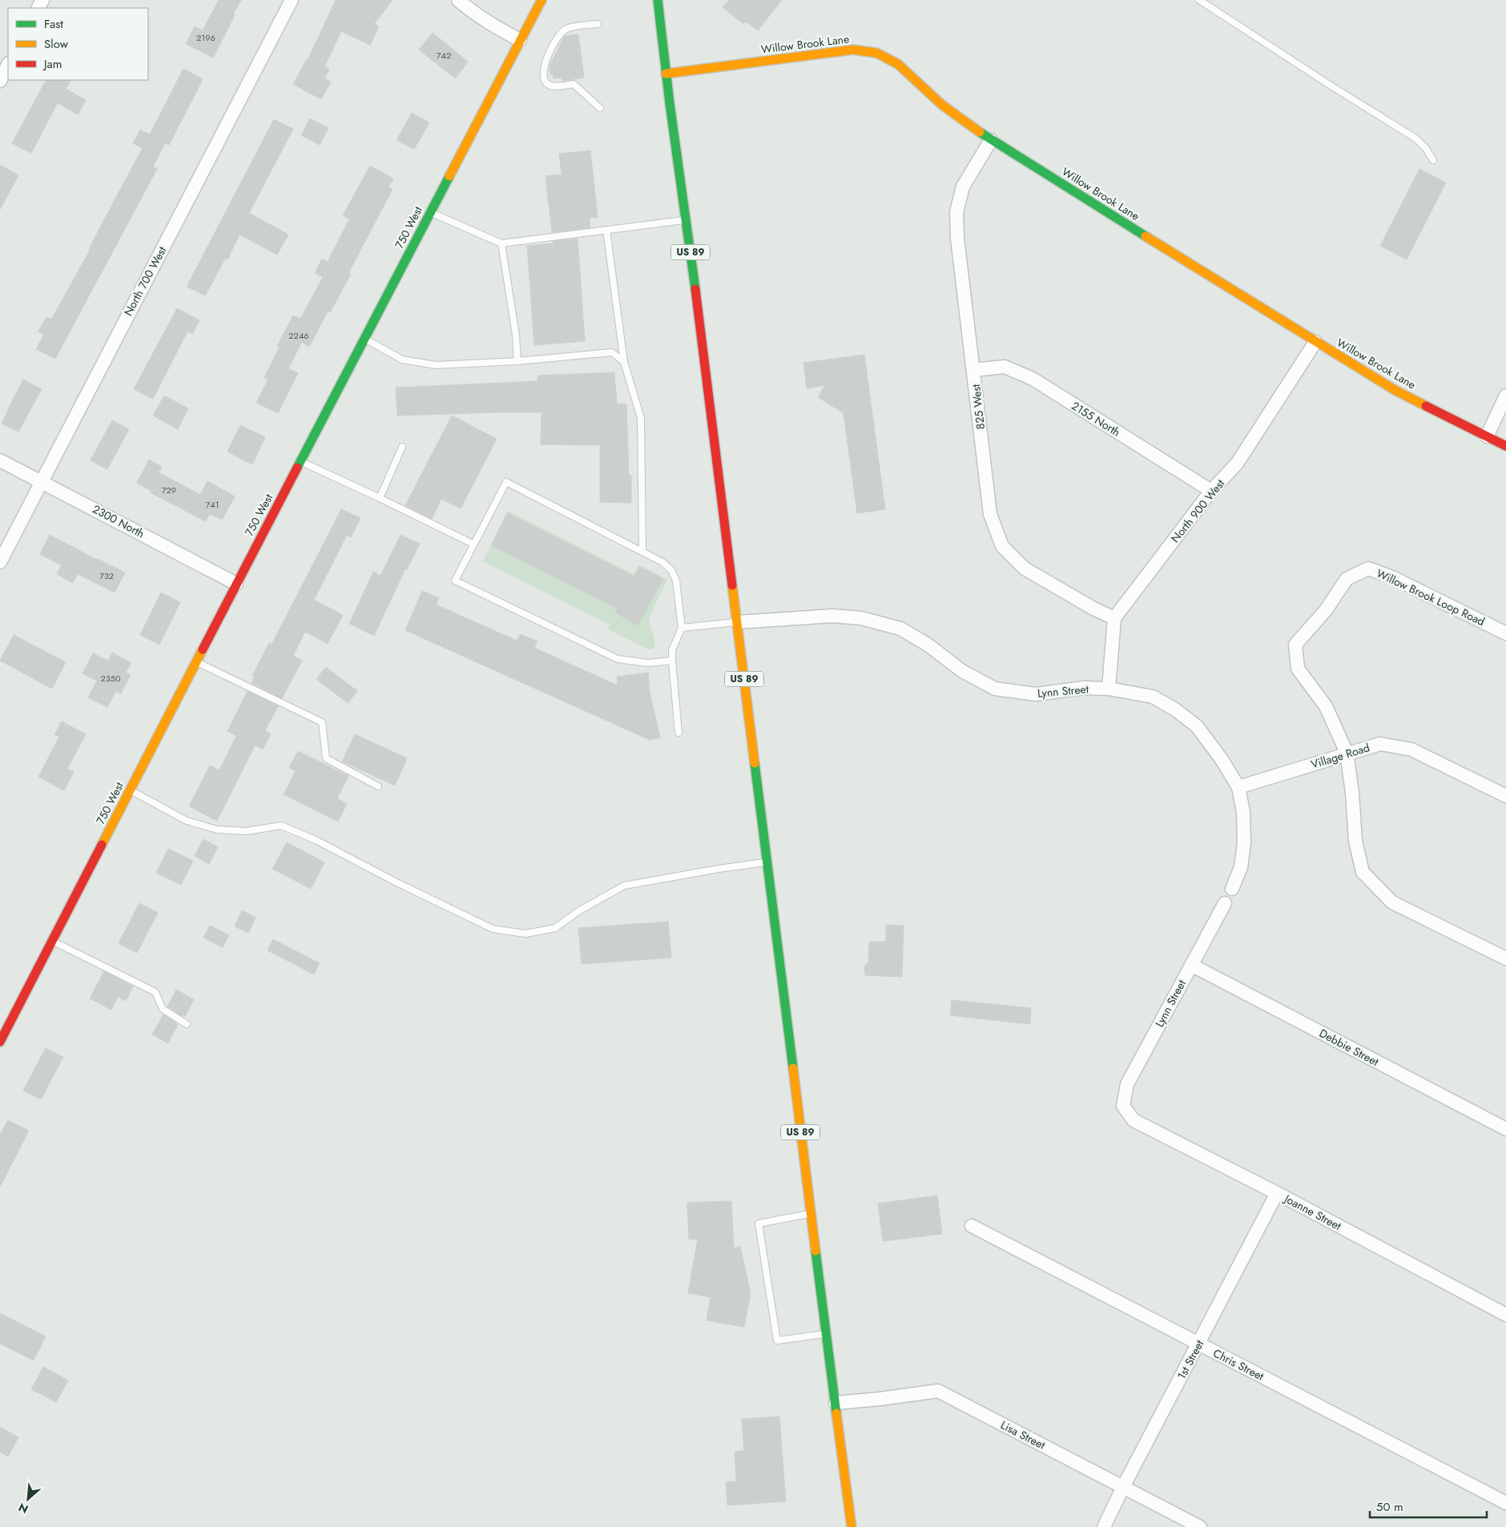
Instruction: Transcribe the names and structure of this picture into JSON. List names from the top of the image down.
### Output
{
  "streets": {
    "street": [
      "Willow Brook Lane",
      "750 West",
      "US 89",
      "North 700 West",
      "825 West",
      "2155 North",
      "North 900 West",
      "2300 North",
      "Willow Brook Loop Road",
      "Lynn Street",
      "Village Road",
      "Debbie Street",
      "Joanne Street",
      "1st Street",
      "Chris Street",
      "Lisa Street"
    ]
  },
  "crossings": [
    ["Willow Brook Lane", "US 89"],
    ["Willow Brook Lane", "825 West"],
    ["Willow Brook Lane", "North 900 West"],
    ["750 West", "2300 North"],
    ["US 89", "Lynn Street"],
    ["US 89", "Lisa Street"],
    ["North 700 West", "2300 North"],
    ["825 West", "2155 North"],
    ["825 West", "North 900 West"],
    ["2155 North", "North 900 West"],
    ["Willow Brook Loop Road", "Village Road"],
    ["Lynn Street", "Village Road"],
    ["Lynn Street", "Debbie Street"],
    ["Lynn Street", "Joanne Street"],
    ["Joanne Street", "1st Street"],
    ["1st Street", "Chris Street"],
    ["1st Street", "Lisa Street"]
  ],
  "house_numbers": [
    "2196",
    "742",
    "2246",
    "729",
    "741",
    "732",
    "2350"
  ],
  "legend": ["Fast", "Slow", "Jam"],
  "scale_bar": "50 m",
  "north": "bottom left"
}
